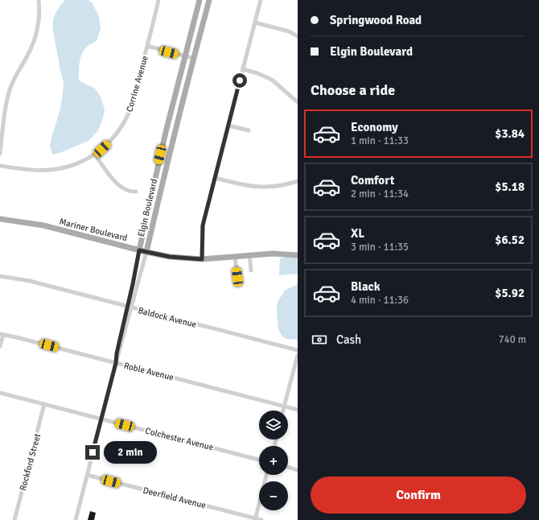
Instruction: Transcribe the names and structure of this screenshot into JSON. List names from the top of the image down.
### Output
{
  "streets": {
    "main road": ["Elgin Boulevard", "Mariner Boulevard"],
    "street": [
      "Corrine Avenue",
      "Baldock Avenue",
      "Roble Avenue",
      "Colchester Avenue",
      "Rockford Street",
      "Deerfield Avenue"
    ]
  },
  "crossings": [
    ["Elgin Boulevard", "Mariner Boulevard"],
    ["Elgin Boulevard", "Baldock Avenue"],
    ["Elgin Boulevard", "Roble Avenue"],
    ["Elgin Boulevard", "Colchester Avenue"],
    ["Elgin Boulevard", "Deerfield Avenue"],
    ["Colchester Avenue", "Rockford Street"]
  ],
  "page": {
    "banner": ["Springwood Road", "Elgin Boulevard"],
    "heading": "Choose a ride",
    "list": [
      {
        "name": "Economy",
        "note": "1 min · 11:33",
        "value": "$3.84"
      },
      {
        "name": "Comfort",
        "note": "2 min · 11:34",
        "value": "$5.18"
      },
      {
        "name": "XL",
        "note": "3 min · 11:35",
        "value": "$6.52"
      },
      {
        "name": "Black",
        "note": "4 min · 11:36",
        "value": "$5.92"
      }
    ],
    "pay": ["Cash", "740 m"],
    "map_buttons": ["+", "−"],
    "bubble": "2 min",
    "buttons": "Confirm"
  }
}
